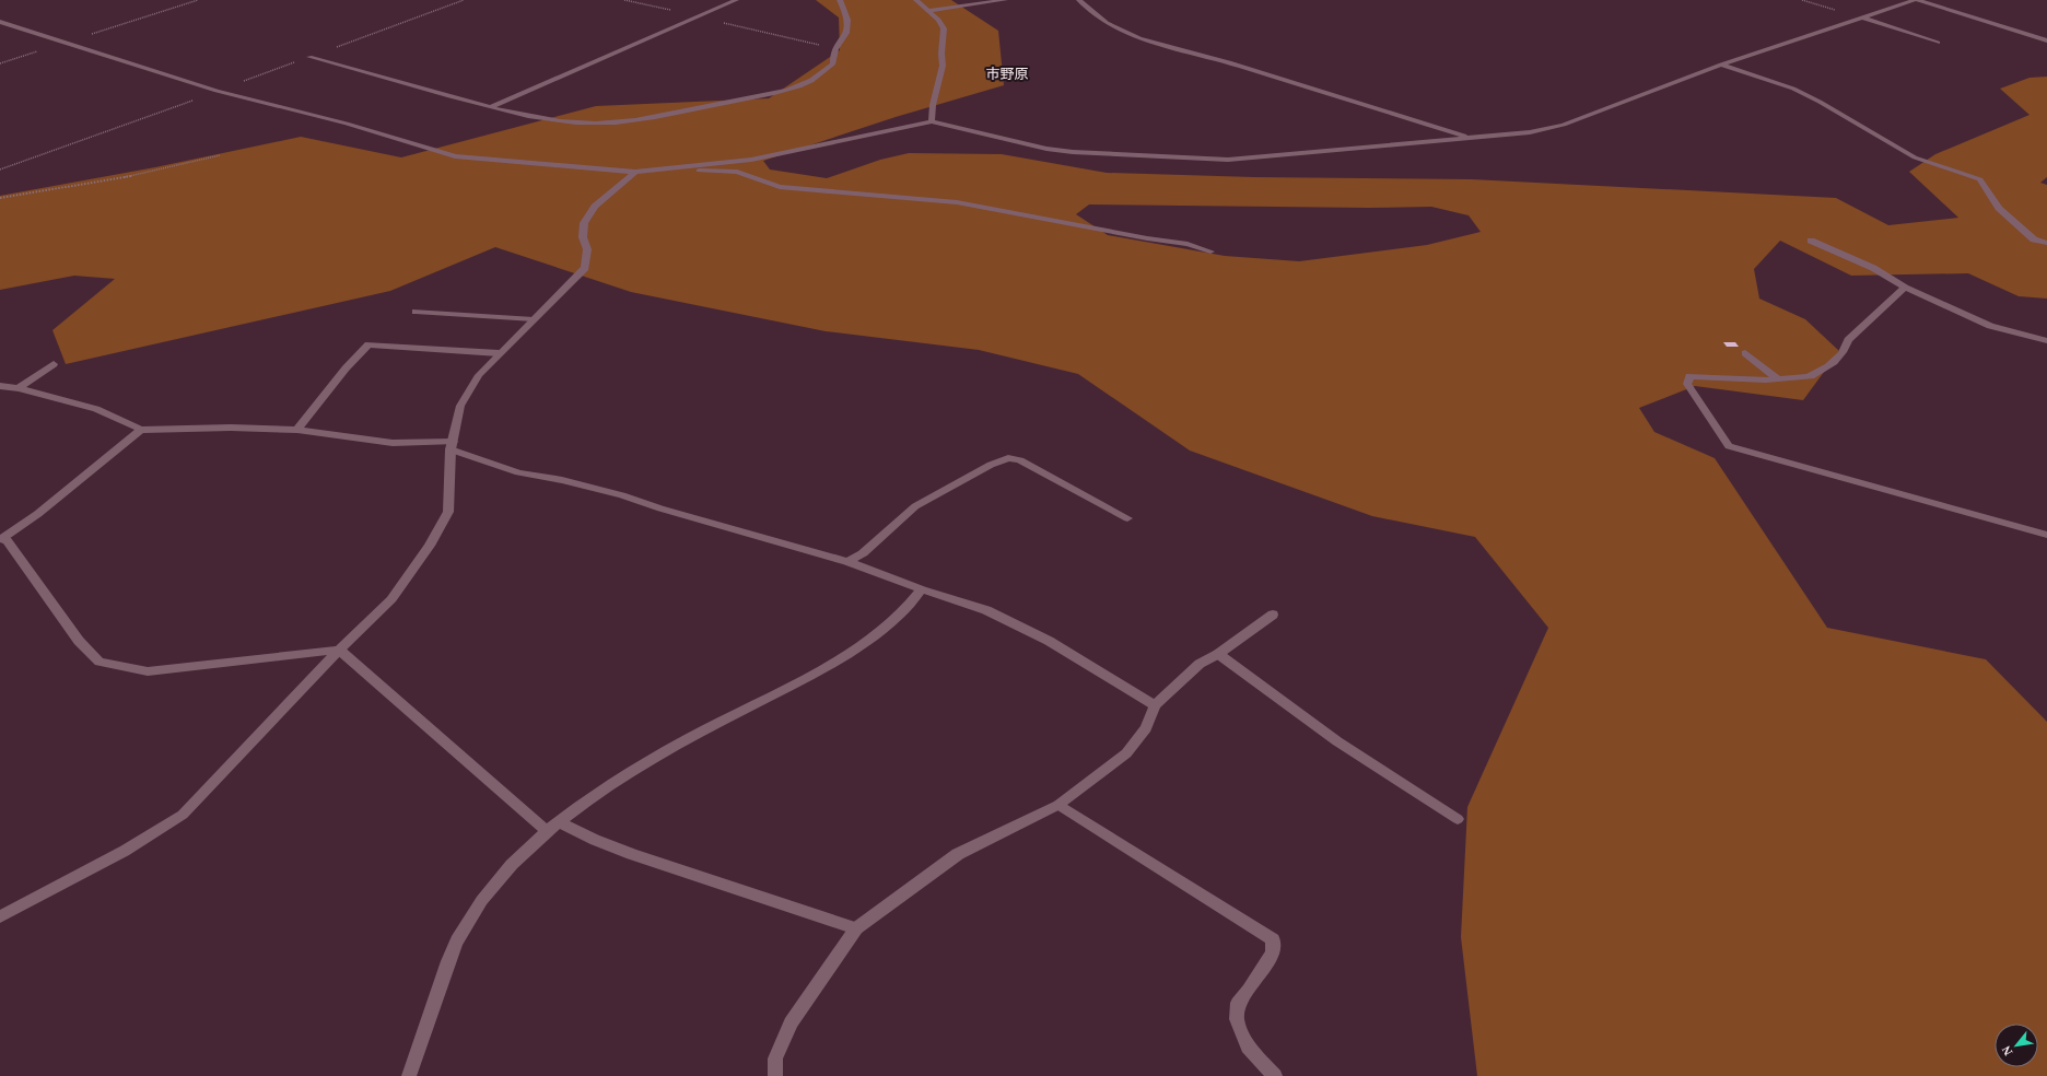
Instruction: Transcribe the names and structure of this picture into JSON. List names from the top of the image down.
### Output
{
  "districts": ["市野原"],
  "north": "bottom left"
}
